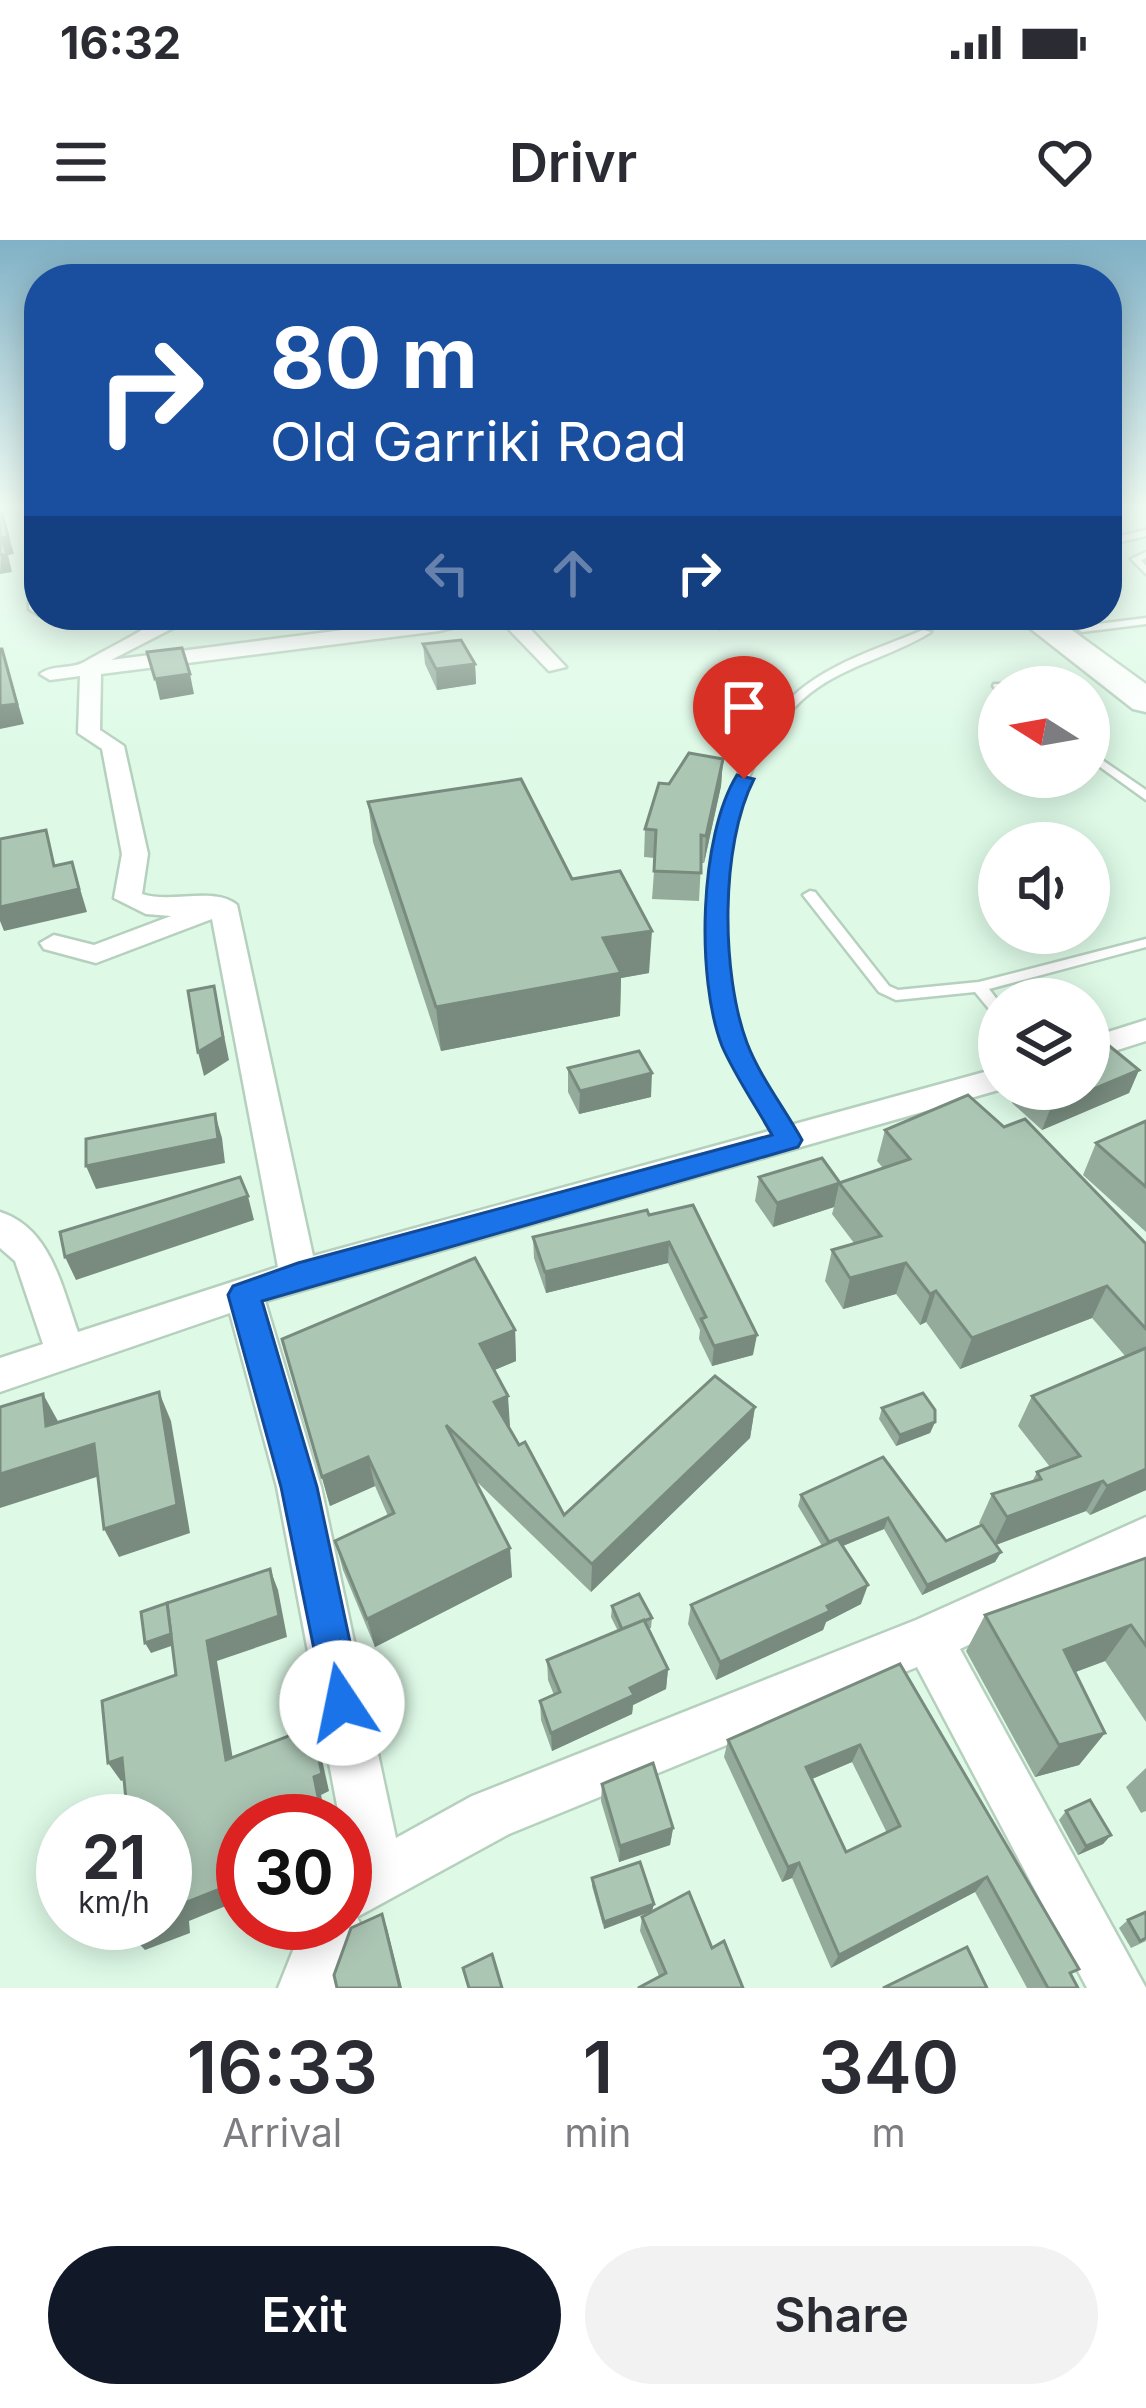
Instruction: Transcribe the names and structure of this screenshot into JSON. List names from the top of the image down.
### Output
{
  "north": "left",
  "page": {
    "status": "16:32",
    "header": "Drivr",
    "turn": ["80 m", "Old Garriki Road"],
    "speed": "21 km/h",
    "limit": "30",
    "eta": [
      "16:33",
      "Arrival",
      "1",
      "min",
      "340",
      "m"
    ],
    "buttons": ["Exit", "Share"]
  }
}
